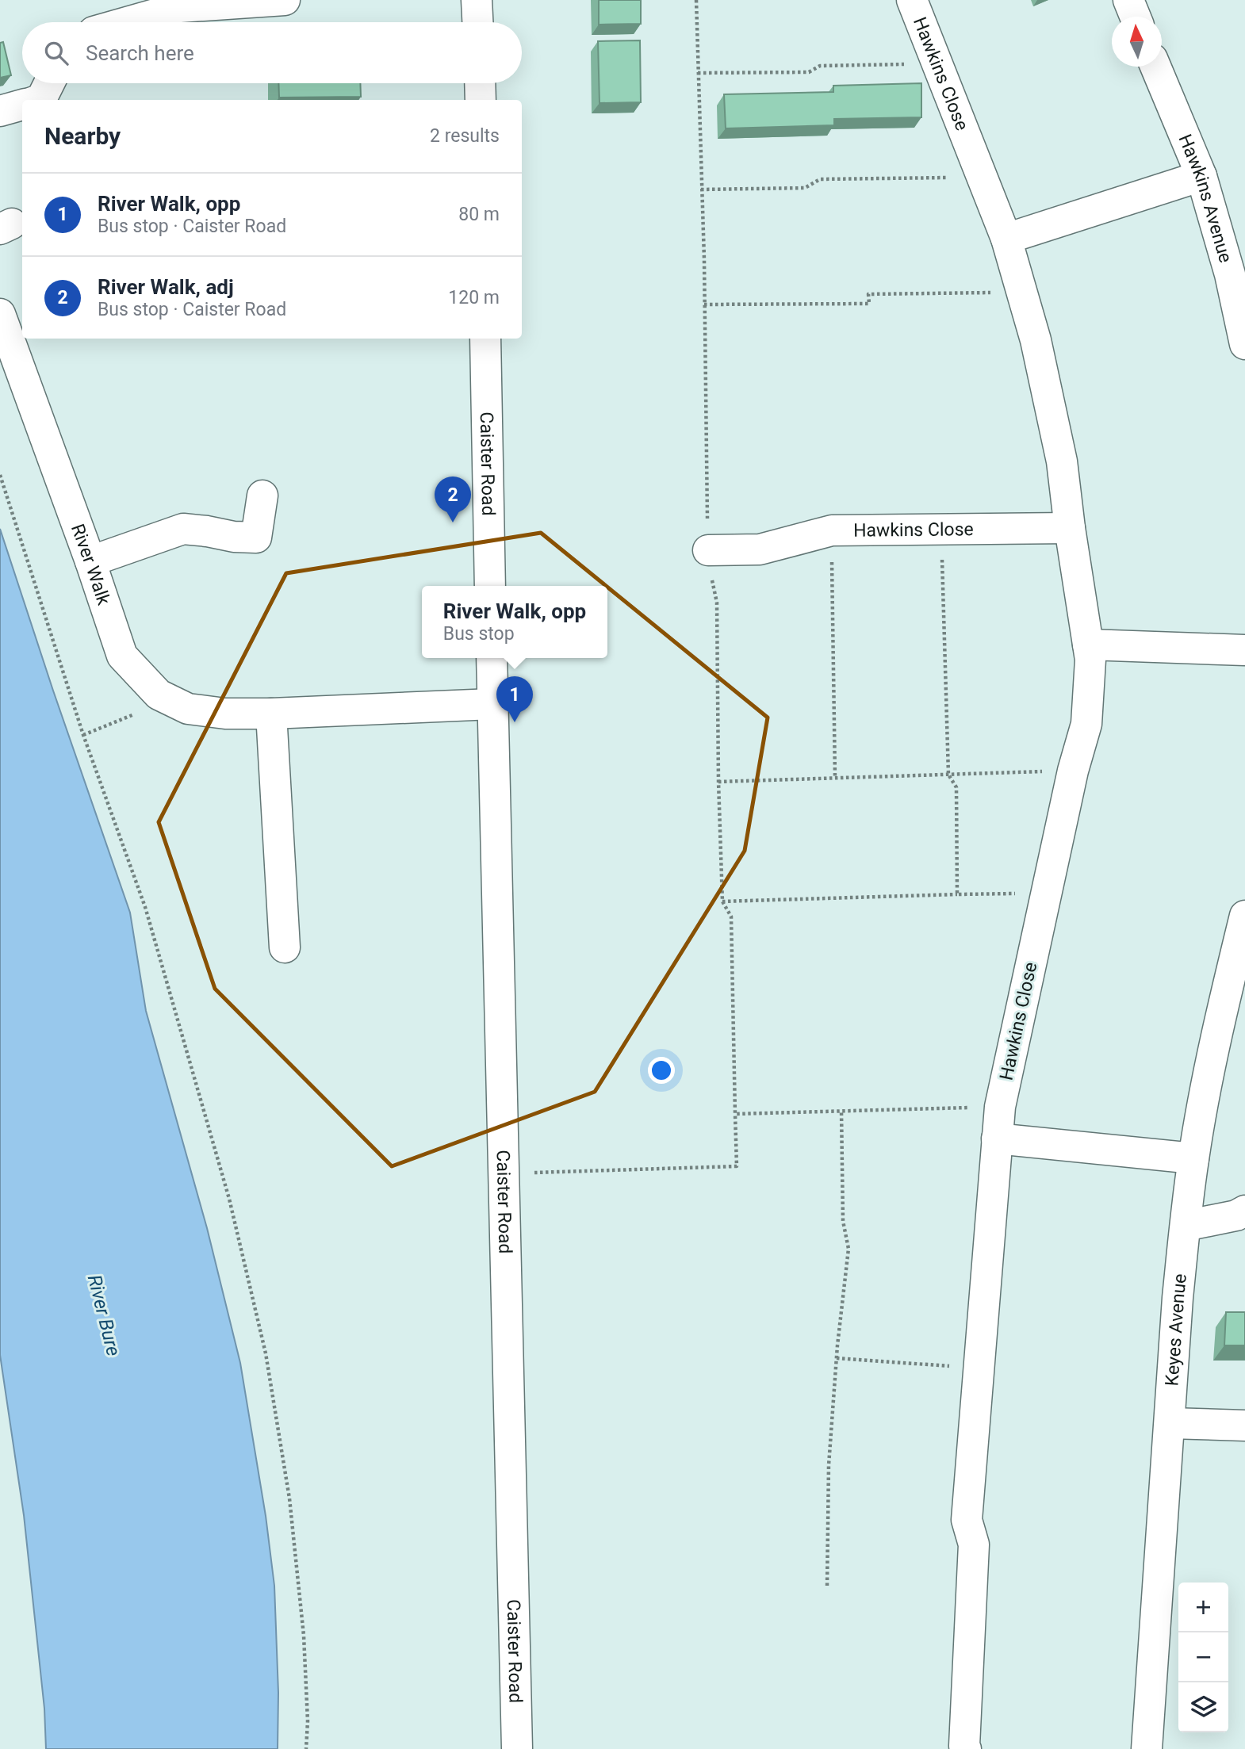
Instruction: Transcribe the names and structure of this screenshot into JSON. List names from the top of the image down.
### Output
{
  "streets": {
    "street": [
      "Hawkins Close",
      "Hawkins Avenue",
      "Caister Road",
      "River Walk",
      "Keyes Avenue"
    ]
  },
  "crossings": [
    ["Caister Road", "River Walk"]
  ],
  "water": ["River Bure"],
  "north": "top",
  "page": {
    "search": "Search here",
    "heading": ["Nearby", "2 results"],
    "list": [
      {
        "mark": "1",
        "name": "River Walk, opp",
        "note": "Bus stop · Caister Road",
        "value": "80 m"
      },
      {
        "mark": "2",
        "name": "River Walk, adj",
        "note": "Bus stop · Caister Road",
        "value": "120 m"
      }
    ],
    "pins": ["2", "1"],
    "popup": ["River Walk, opp", "Bus stop"],
    "map_buttons": ["+", "−"]
  }
}
